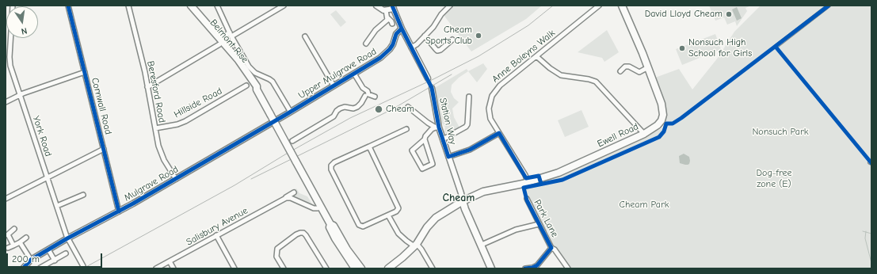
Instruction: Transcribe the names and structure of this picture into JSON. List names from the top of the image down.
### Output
{
  "streets": {
    "main road": ["Belmont Rise", "Ewell Road"],
    "street": [
      "Anne Boleyns Walk",
      "Upper Mulgrave Road",
      "Beresford Road",
      "Hillside Road",
      "Cornwall Road",
      "Station Way",
      "York Road",
      "Mulgrave Road",
      "Park Lane",
      "Salisbury Avenue"
    ]
  },
  "crossings": [
    ["Anne Boleyns Walk", "Ewell Road"],
    ["Upper Mulgrave Road", "Mulgrave Road"],
    ["Beresford Road", "Hillside Road"],
    ["Beresford Road", "Mulgrave Road"],
    ["Cornwall Road", "Mulgrave Road"],
    ["Station Way", "Ewell Road"],
    ["York Road", "Mulgrave Road"]
  ],
  "districts": ["Cheam"],
  "parks": ["Nonsuch Park", "Dog-free zone (E)", "Cheam Park"],
  "places": [
    "David Lloyd Cheam",
    "Cheam Sports Club",
    "Nonsuch High School for Girls",
    "Cheam"
  ],
  "scale_bar": "200 m",
  "north": "bottom"
}
